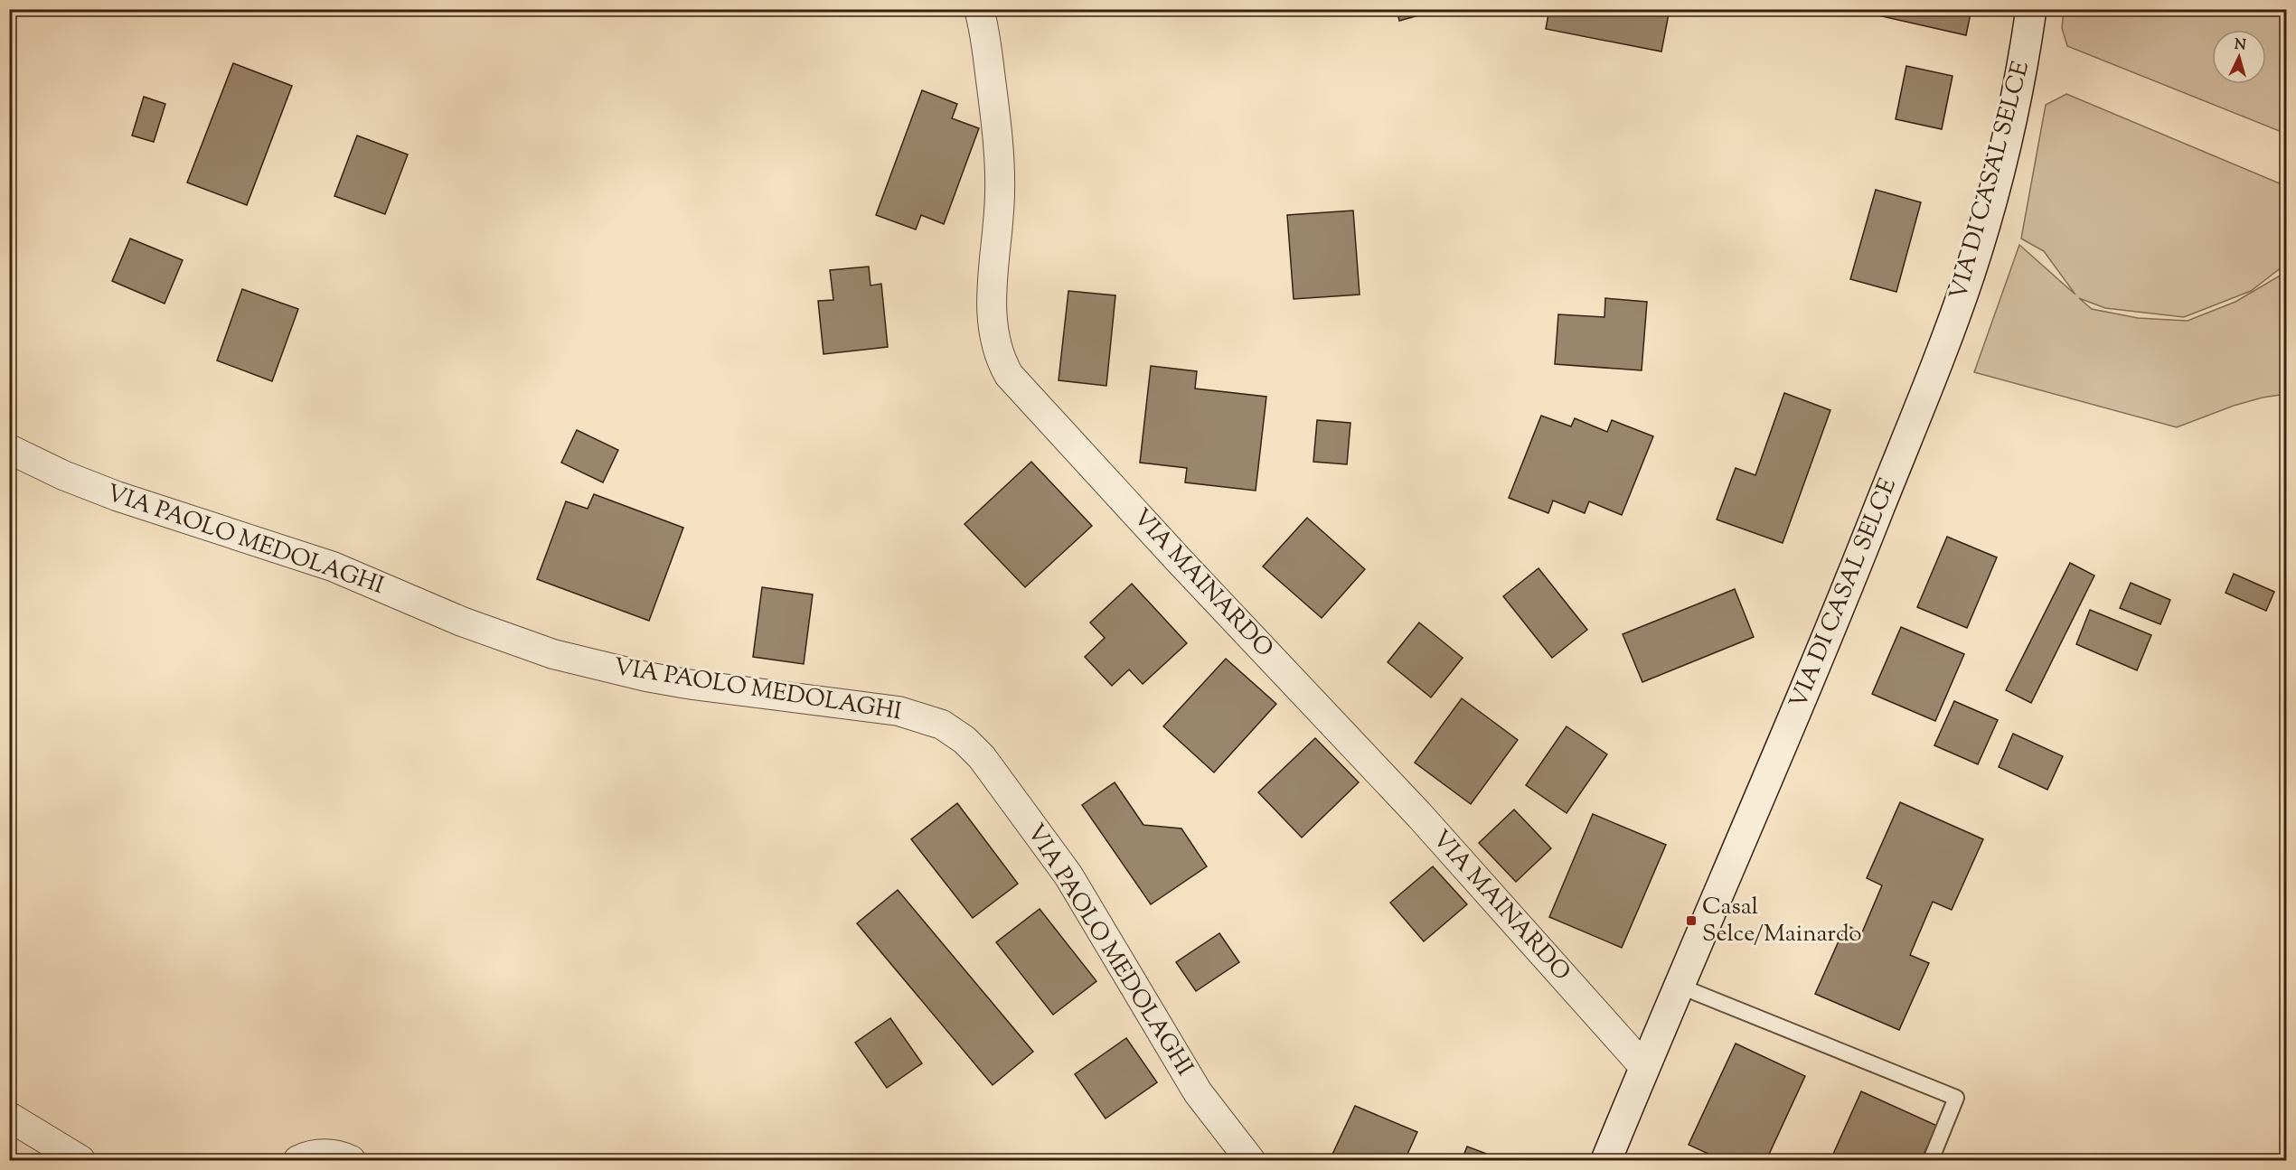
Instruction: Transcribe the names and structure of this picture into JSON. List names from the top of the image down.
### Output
{
  "streets": {
    "main road": ["VIA DI CASAL SELCE"],
    "street": ["VIA PAOLO MEDOLAGHI", "VIA MAINARDO"]
  },
  "crossings": [
    ["VIA DI CASAL SELCE", "VIA MAINARDO"]
  ],
  "places": {
    "transit": ["Casal Selce/Mainardo"]
  },
  "north": "top"
}
